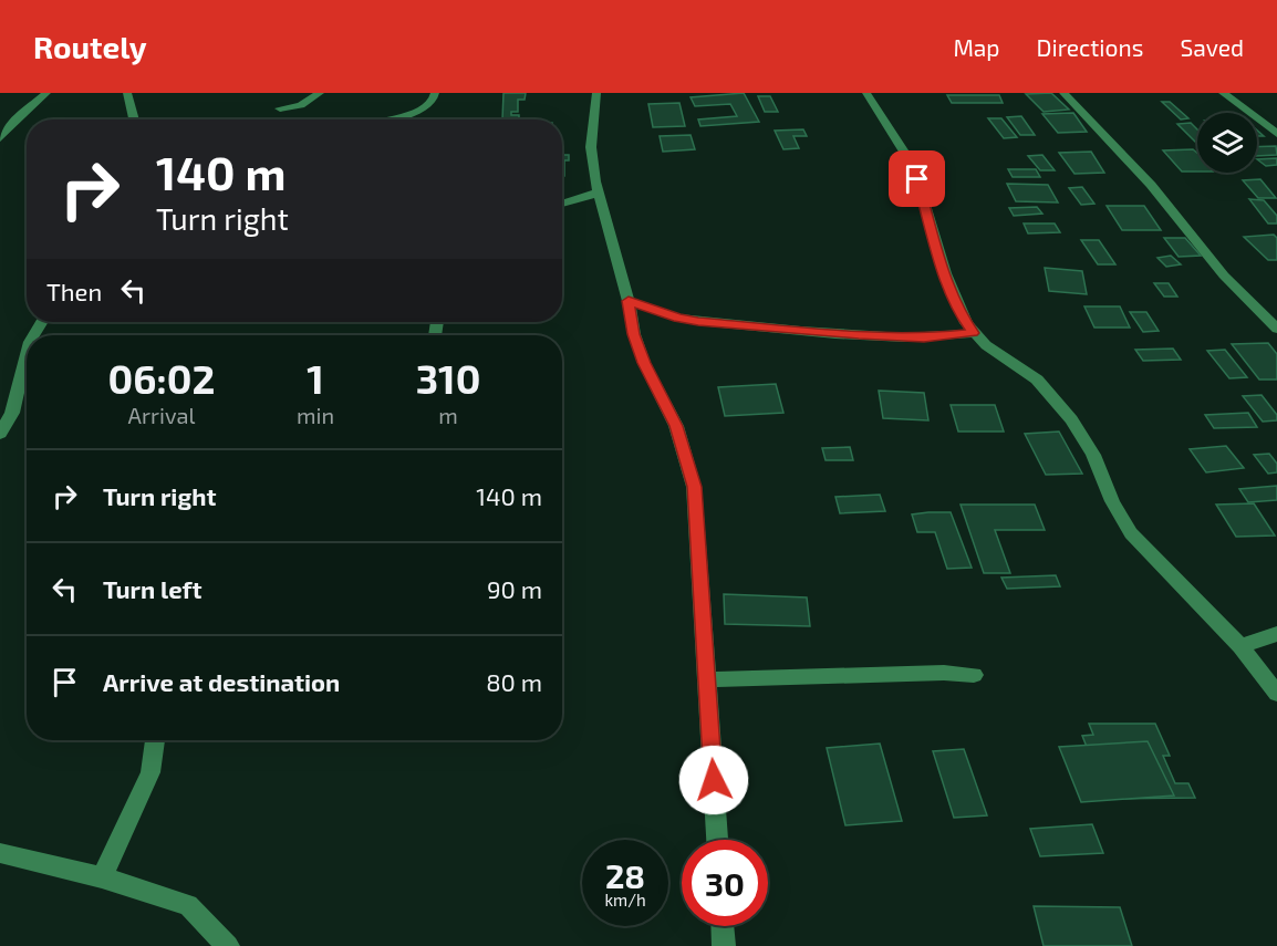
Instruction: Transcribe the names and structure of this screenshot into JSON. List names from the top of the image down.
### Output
{
  "page": {
    "header": "Routely",
    "nav": ["Map", "Directions", "Saved"],
    "turn": ["140 m", "Turn right"],
    "then": "Then",
    "eta": [
      "06:02",
      "Arrival",
      "1",
      "min",
      "310",
      "m"
    ],
    "list": [
      {
        "name": "Turn right",
        "value": "140 m"
      },
      {
        "name": "Turn left",
        "value": "90 m"
      },
      {
        "name": "Arrive at destination",
        "value": "80 m"
      }
    ],
    "speed": "28 km/h",
    "limit": "30"
  }
}
